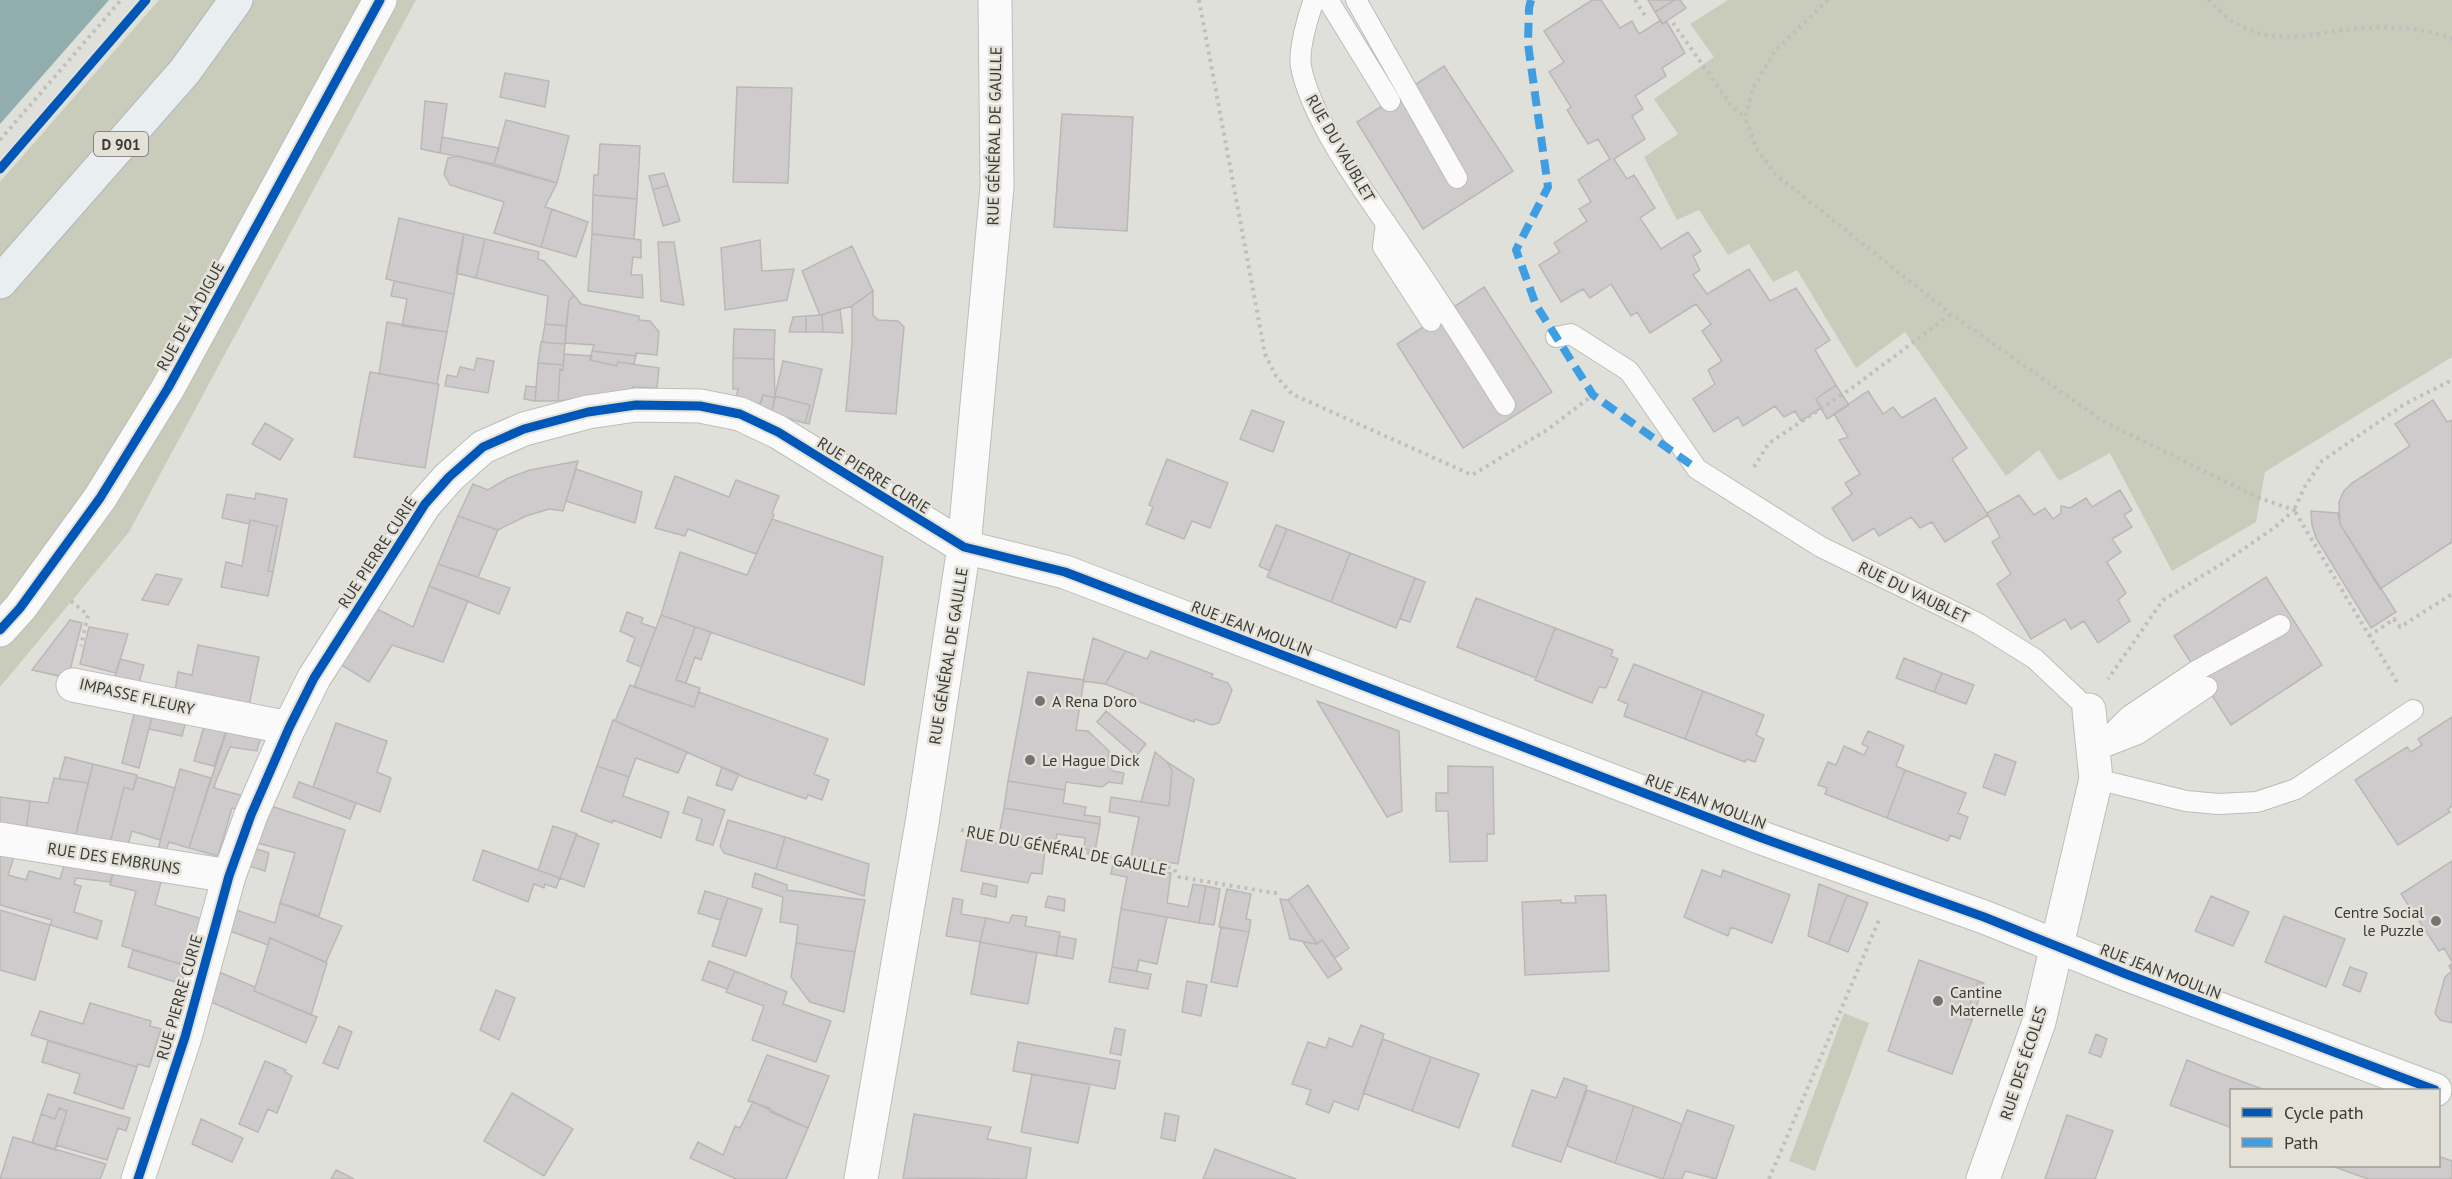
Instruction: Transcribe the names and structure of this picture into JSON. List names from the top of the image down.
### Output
{
  "streets": {
    "main road": ["D 901"],
    "street": [
      "RUE GÉNÉRAL DE GAULLE",
      "RUE DE LA DIGUE",
      "RUE PIERRE CURIE",
      "RUE JEAN MOULIN",
      "IMPASSE FLEURY",
      "RUE DES EMBRUNS",
      "RUE DES ÉCOLES"
    ],
    "lane": ["RUE DU VAUBLET"],
    "path": ["RUE DU GÉNÉRAL DE GAULLE"]
  },
  "crossings": [
    ["RUE GÉNÉRAL DE GAULLE", "RUE PIERRE CURIE"],
    ["RUE GÉNÉRAL DE GAULLE", "RUE JEAN MOULIN"],
    ["RUE GÉNÉRAL DE GAULLE", "RUE DU GÉNÉRAL DE GAULLE"],
    ["RUE DE LA DIGUE", "IMPASSE FLEURY"],
    ["RUE PIERRE CURIE", "RUE JEAN MOULIN"],
    ["RUE PIERRE CURIE", "IMPASSE FLEURY"],
    ["RUE PIERRE CURIE", "RUE DES EMBRUNS"],
    ["RUE JEAN MOULIN", "RUE DES ÉCOLES"]
  ],
  "places": [
    "A Rena D'oro",
    "Le Hague Dick",
    "Centre Social le Puzzle",
    "Cantine Maternelle"
  ],
  "legend": ["Cycle path", "Path"]
}
